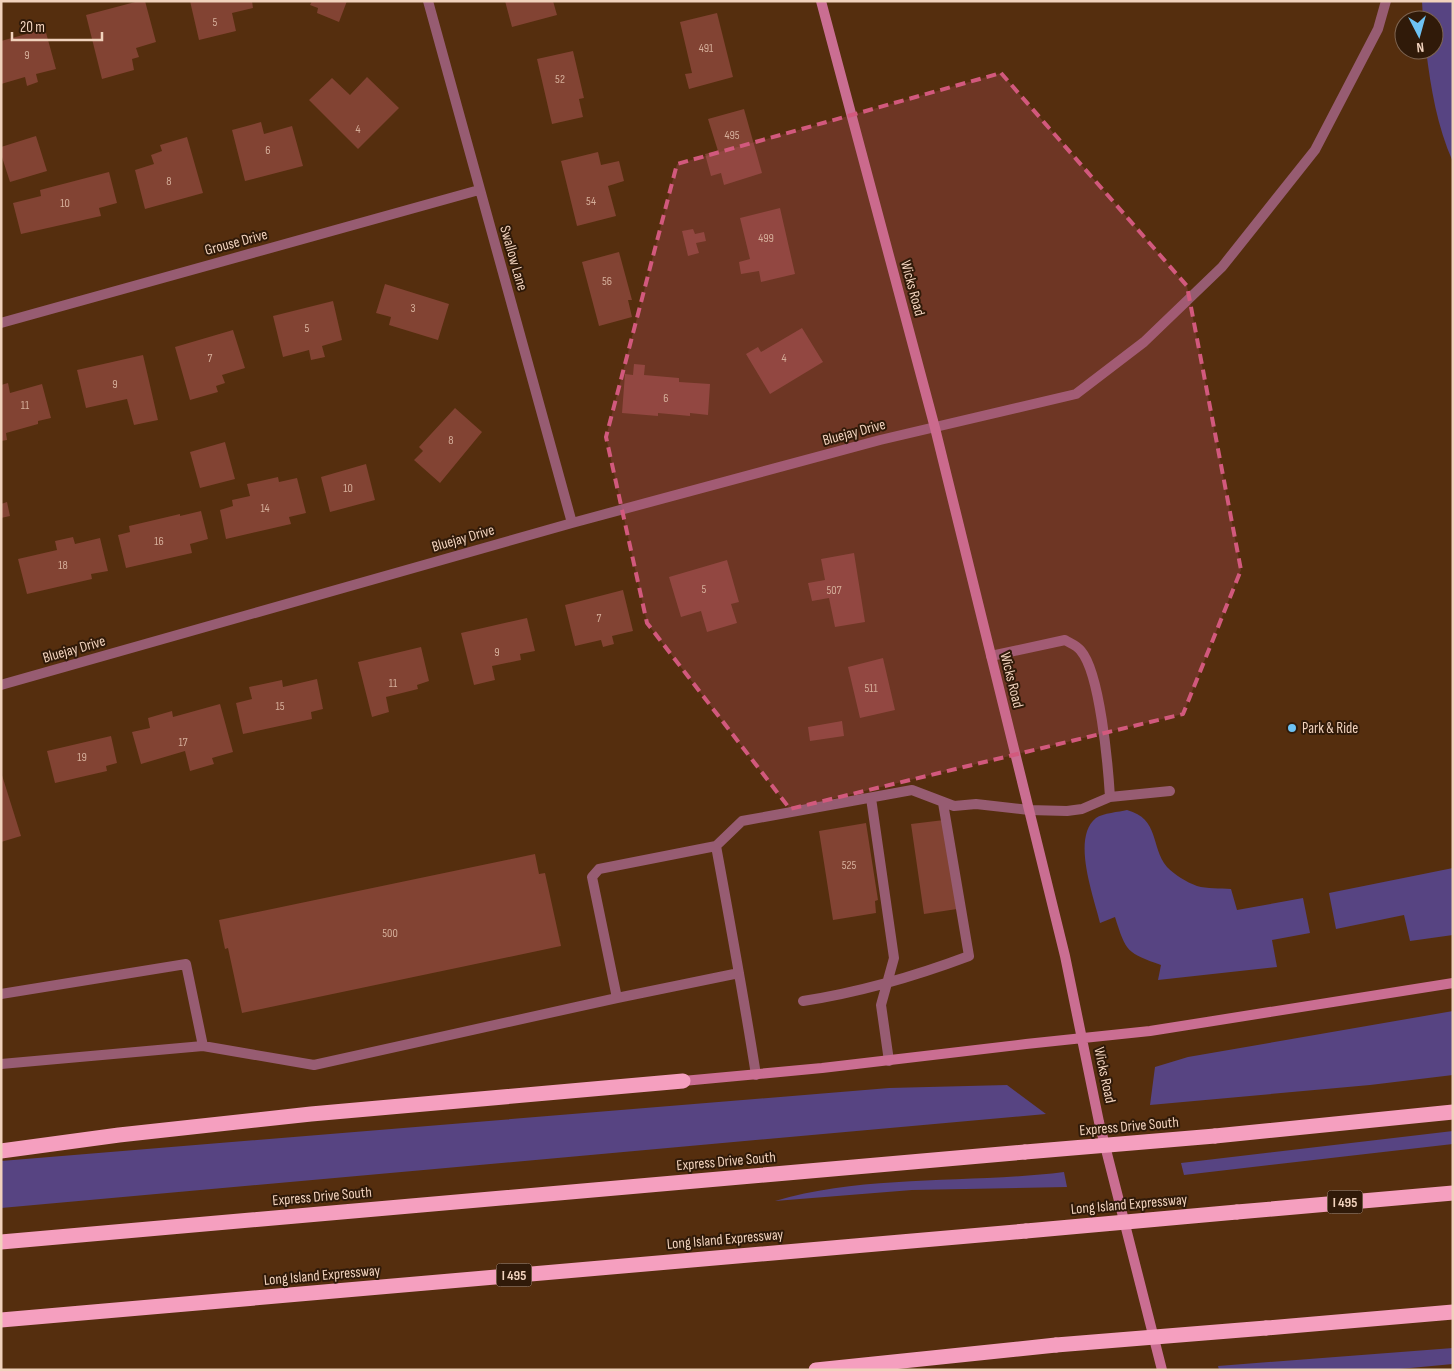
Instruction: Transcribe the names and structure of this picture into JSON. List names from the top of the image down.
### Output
{
  "streets": {
    "highway": ["Express Drive South", "I 495", "Long Island Expressway"],
    "main road": ["Wicks Road"],
    "street": ["Grouse Drive", "Swallow Lane", "Bluejay Drive"]
  },
  "crossings": [
    ["Grouse Drive", "Swallow Lane"],
    ["Swallow Lane", "Bluejay Drive"],
    ["Wicks Road", "Bluejay Drive"]
  ],
  "places": ["Park & Ride"],
  "house_numbers": [
    "5",
    "491",
    "9",
    "52",
    "4",
    "495",
    "6",
    "8",
    "54",
    "10",
    "499",
    "56",
    "3",
    "5",
    "7",
    "4",
    "9",
    "6",
    "11",
    "8",
    "10",
    "14",
    "16",
    "18",
    "5",
    "507",
    "7",
    "9",
    "11",
    "511",
    "15",
    "17",
    "19",
    "525",
    "500"
  ],
  "scale_bar": "20 m",
  "north": "bottom"
}
